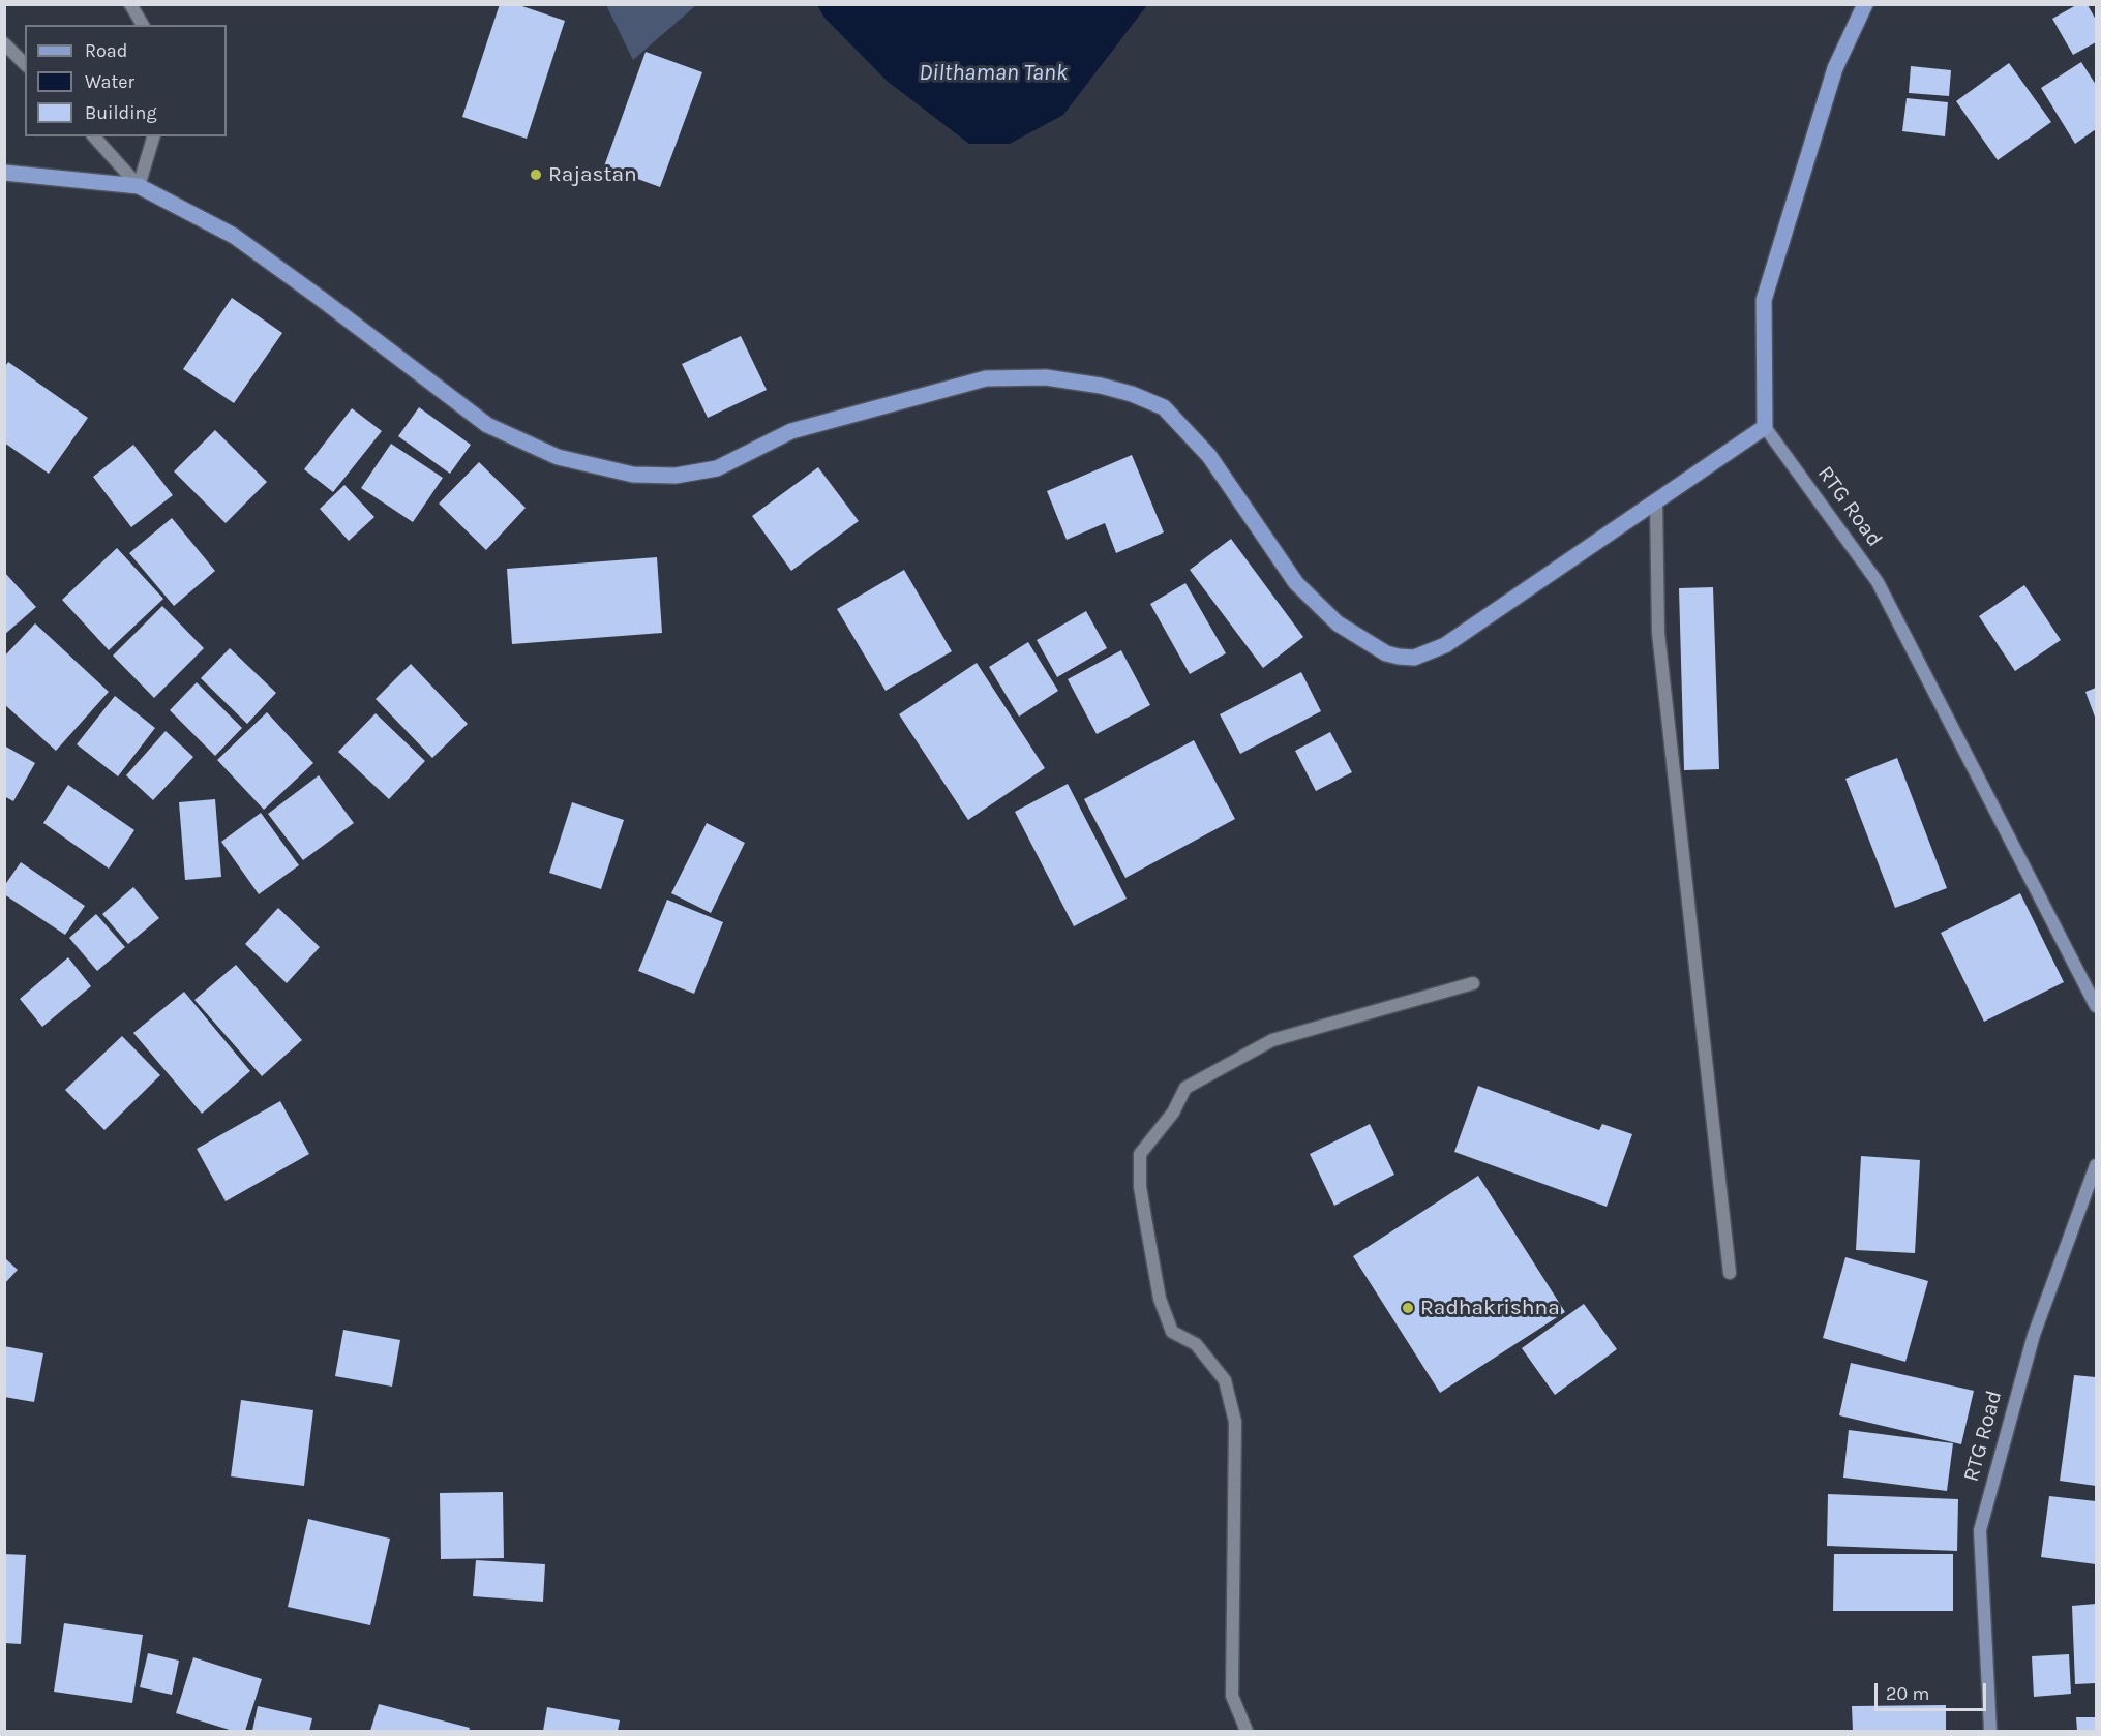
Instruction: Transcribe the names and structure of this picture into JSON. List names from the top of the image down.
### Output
{
  "streets": {
    "main road": ["RTG Road"]
  },
  "water": ["Dilthaman Tank"],
  "places": ["Rajastan", "Radhakrishna"],
  "legend": ["Road", "Water", "Building"],
  "scale_bar": "20 m"
}
